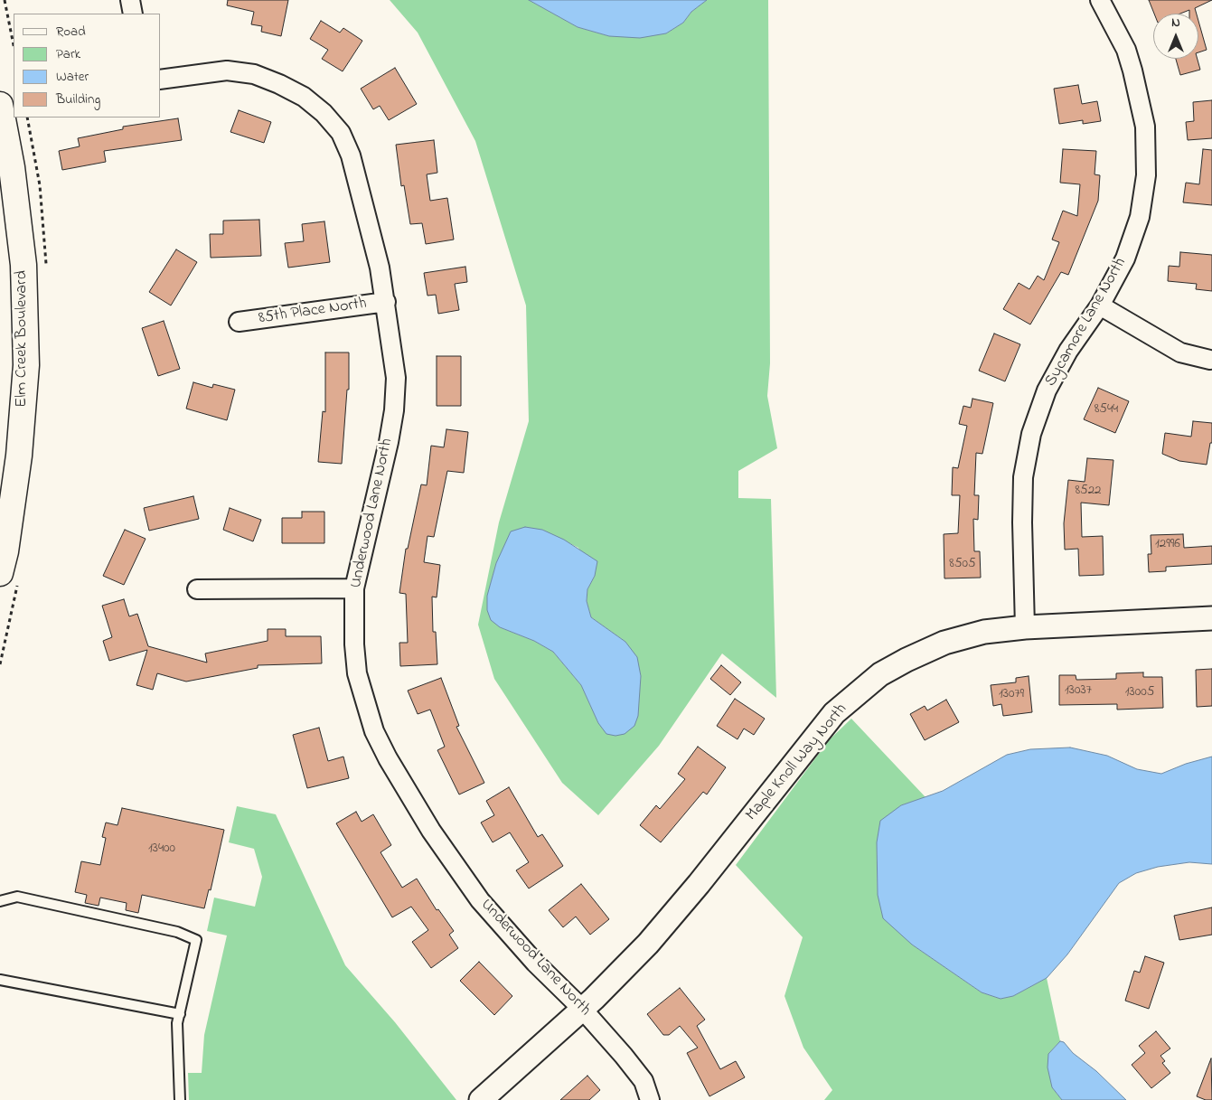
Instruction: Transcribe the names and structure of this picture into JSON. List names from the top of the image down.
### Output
{
  "streets": {
    "main road": ["Elm Creek Boulevard"],
    "street": [
      "85th Place North",
      "Sycamore Lane North",
      "Underwood Lane North",
      "Maple Knoll Way North"
    ]
  },
  "crossings": [
    ["85th Place North", "Underwood Lane North"],
    ["Sycamore Lane North", "Maple Knoll Way North"],
    ["Underwood Lane North", "Maple Knoll Way North"]
  ],
  "house_numbers": [
    "8544",
    "8522",
    "12996",
    "8505",
    "13037",
    "13005",
    "13079",
    "13400"
  ],
  "legend": [
    "Road",
    "Park",
    "Water",
    "Building"
  ],
  "north": "top"
}
